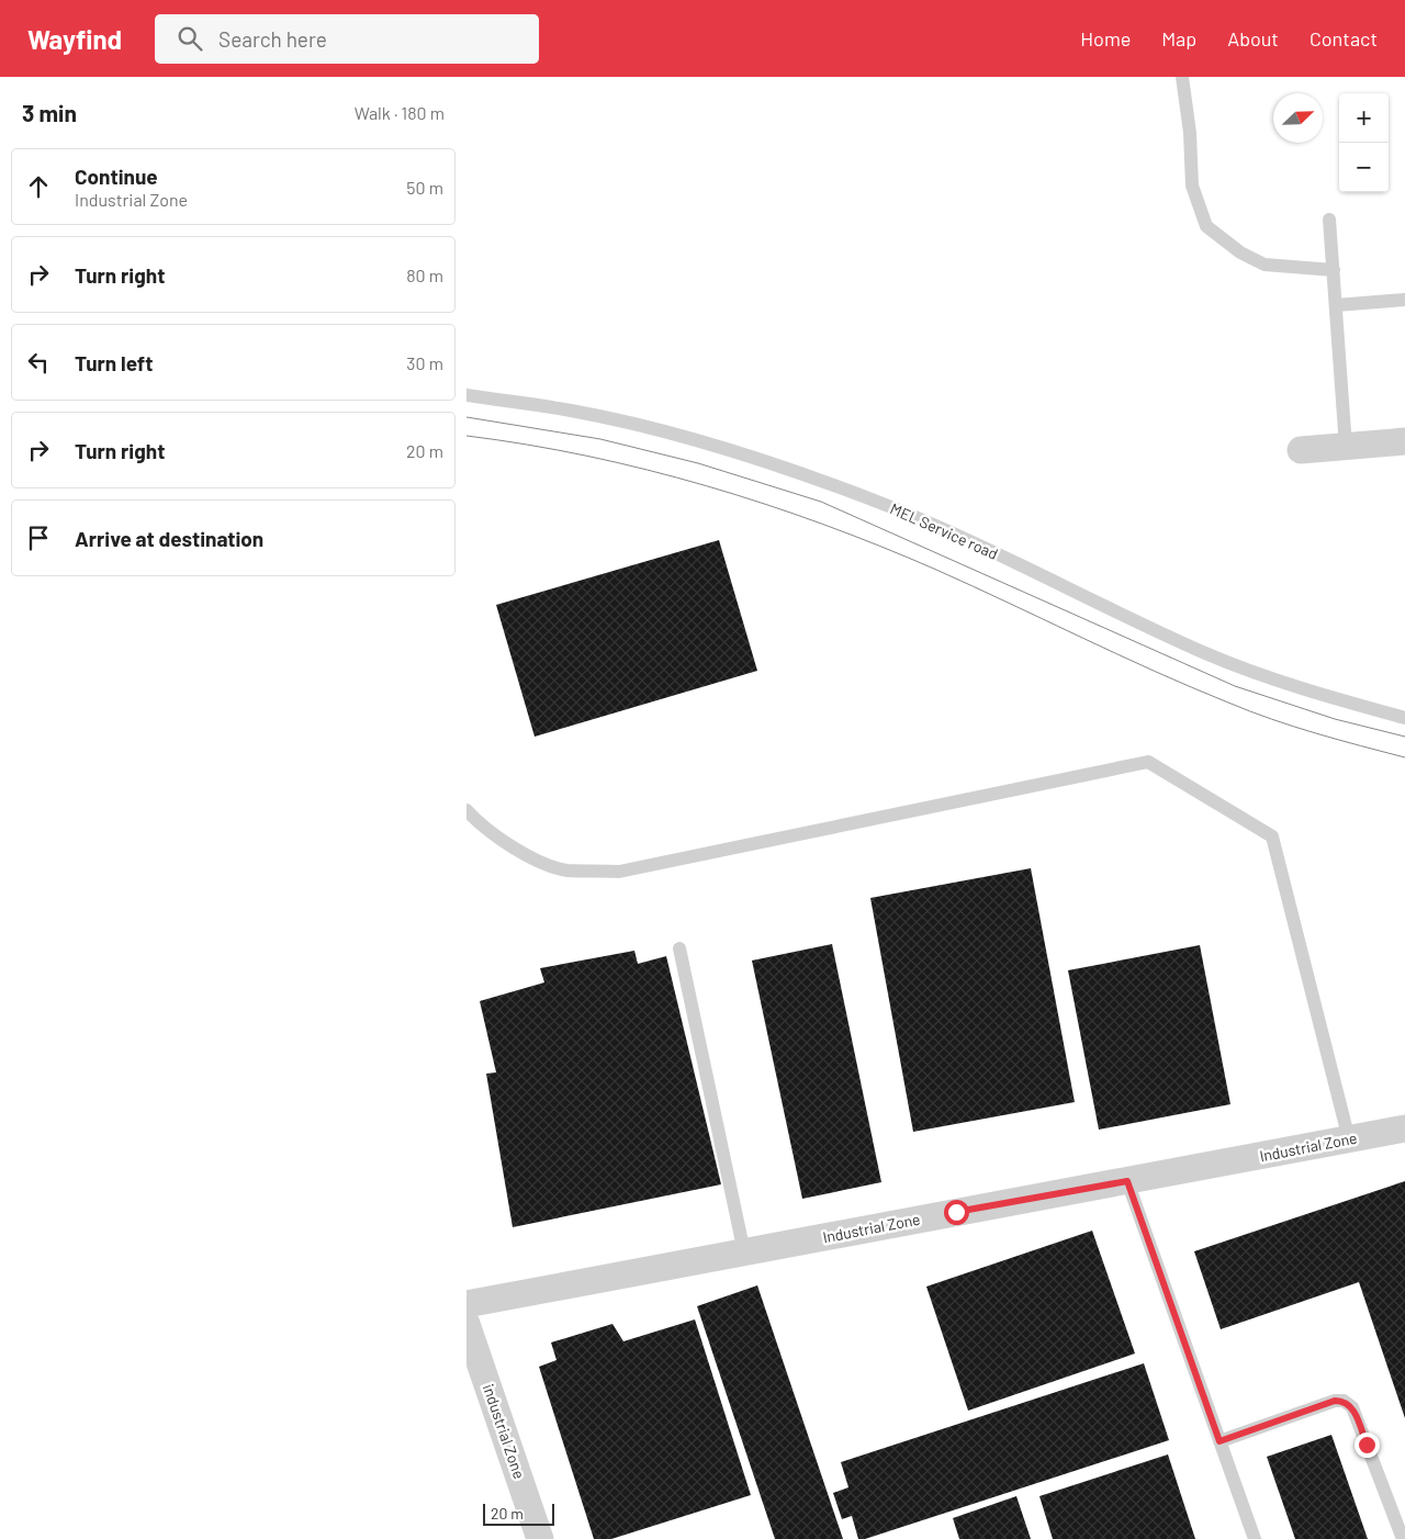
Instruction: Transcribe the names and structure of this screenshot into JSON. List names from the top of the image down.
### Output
{
  "streets": {
    "street": ["Industrial Zone", "industrial Zone"],
    "lane": ["MEL Service road"]
  },
  "scale_bar": "20 m",
  "north": "top right",
  "page": {
    "header": "Wayfind",
    "search": "Search here",
    "nav": [
      "Home",
      "Map",
      "About",
      "Contact"
    ],
    "heading": ["3 min", "Walk · 180 m"],
    "map_buttons": ["+", "−"],
    "list": [
      ["Continue", "Industrial Zone", "50 m"],
      ["Turn right", "80 m"],
      ["Turn left", "30 m"],
      ["Turn right", "20 m"],
      "Arrive at destination"
    ],
    "scale": "20 m"
  }
}
